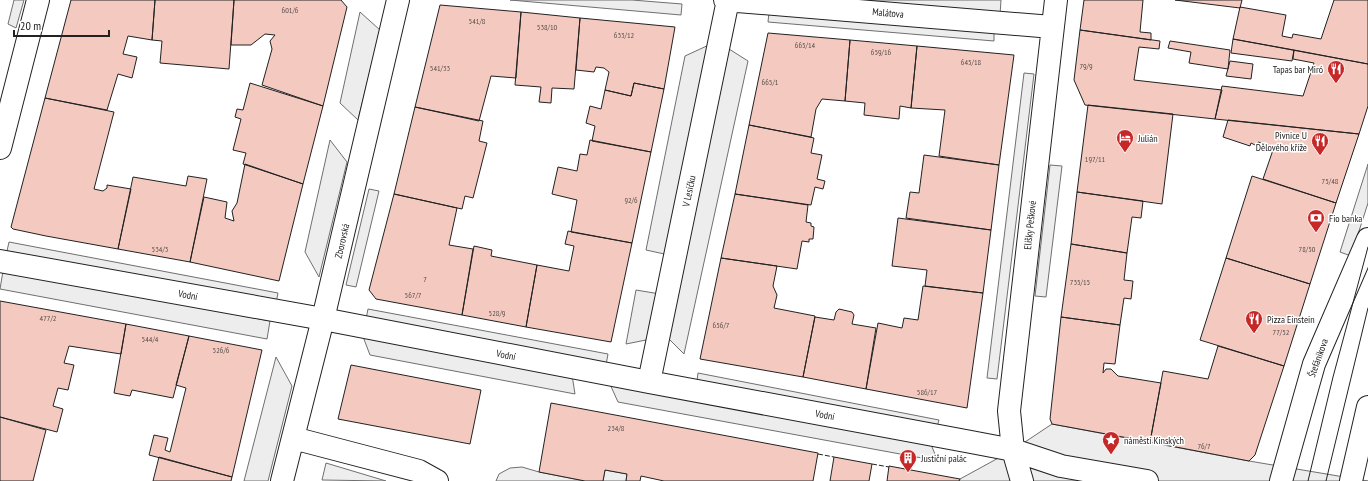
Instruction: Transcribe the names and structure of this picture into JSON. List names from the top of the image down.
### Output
{
  "streets": {
    "street": [
      "Malátova",
      "V Lesíčku",
      "Elišky Peškové",
      "Zborovská",
      "Vodní",
      "Štefánikova"
    ]
  },
  "crossings": [
    ["Malátova", "V Lesíčku"],
    ["Malátova", "Elišky Peškové"],
    ["V Lesíčku", "Vodní"],
    ["Elišky Peškové", "Vodní"],
    ["Zborovská", "Vodní"]
  ],
  "places": {
    "restaurant": ["Tapas bar Miró", "Pivnice U Dělového kříže", "Pizza Einstein"],
    "hotel": ["Julián"],
    "bank": ["Fio banka"],
    "place": ["náměstí Kinských"],
    "building": ["Justiční palác"]
  },
  "house_numbers": [
    "601/6",
    "541/8",
    "538/10",
    "633/12",
    "665/14",
    "659/16",
    "645/18",
    "79/9",
    "541/33",
    "665/1",
    "197/11",
    "75/48",
    "92/6",
    "534/3",
    "78/50",
    "7",
    "735/15",
    "567/7",
    "528/9",
    "477/2",
    "656/7",
    "77/52",
    "544/4",
    "526/6",
    "586/17",
    "234/8",
    "76/7"
  ],
  "scale_bar": "20 m"
}
